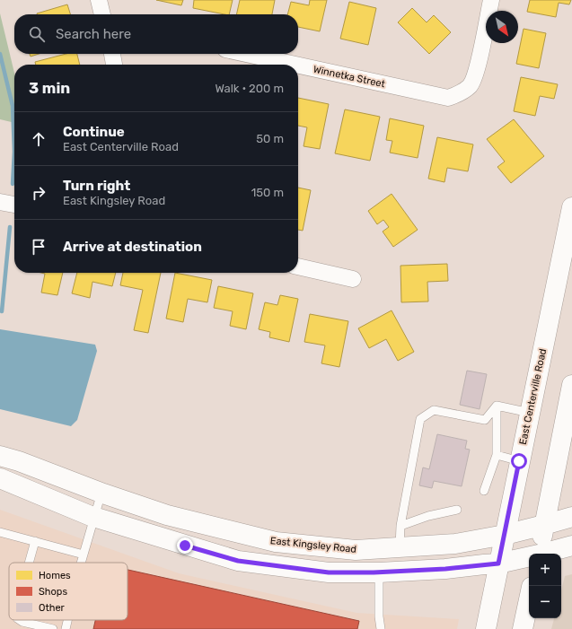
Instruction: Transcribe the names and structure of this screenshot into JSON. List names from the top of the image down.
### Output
{
  "streets": {
    "main road": ["East Centerville Road", "East Kingsley Road"],
    "street": ["Winnetka Street"]
  },
  "crossings": [
    ["East Centerville Road", "East Kingsley Road"]
  ],
  "legend": ["Homes", "Shops", "Other"],
  "north": "bottom right",
  "page": {
    "search": "Search here",
    "heading": ["3 min", "Walk · 200 m"],
    "list": [
      ["Continue", "East Centerville Road", "50 m"],
      ["Turn right", "East Kingsley Road", "150 m"],
      "Arrive at destination"
    ],
    "map_buttons": ["+", "−"]
  }
}
